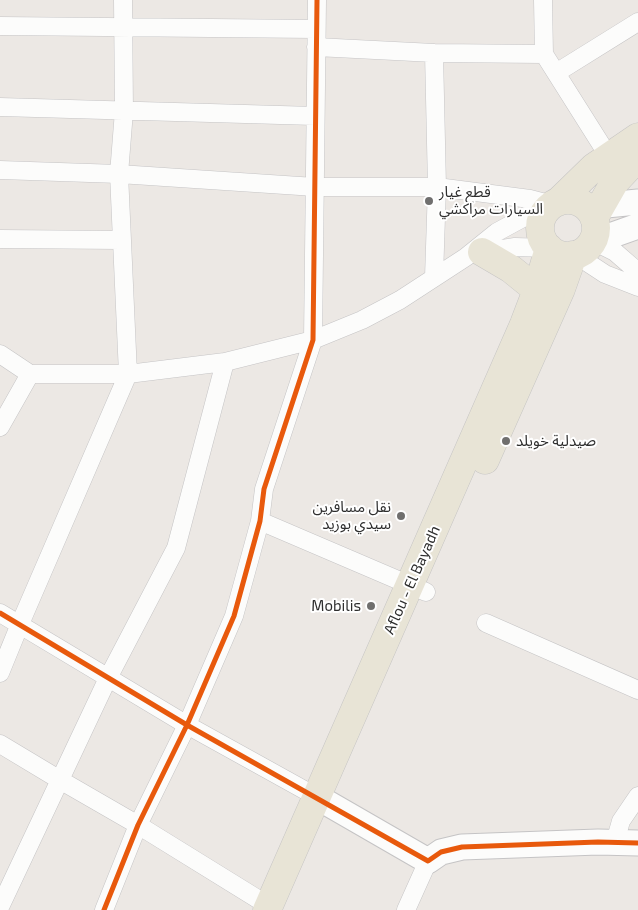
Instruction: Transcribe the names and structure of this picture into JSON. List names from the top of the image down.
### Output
{
  "streets": {
    "main road": ["Aflou - El Bayadh"]
  },
  "places": [
    "قطع غيار السيارات مراكشي",
    "صيدلية خويلد",
    "نقل مسافرين سيدي بوزيد",
    "Mobilis"
  ]
}
